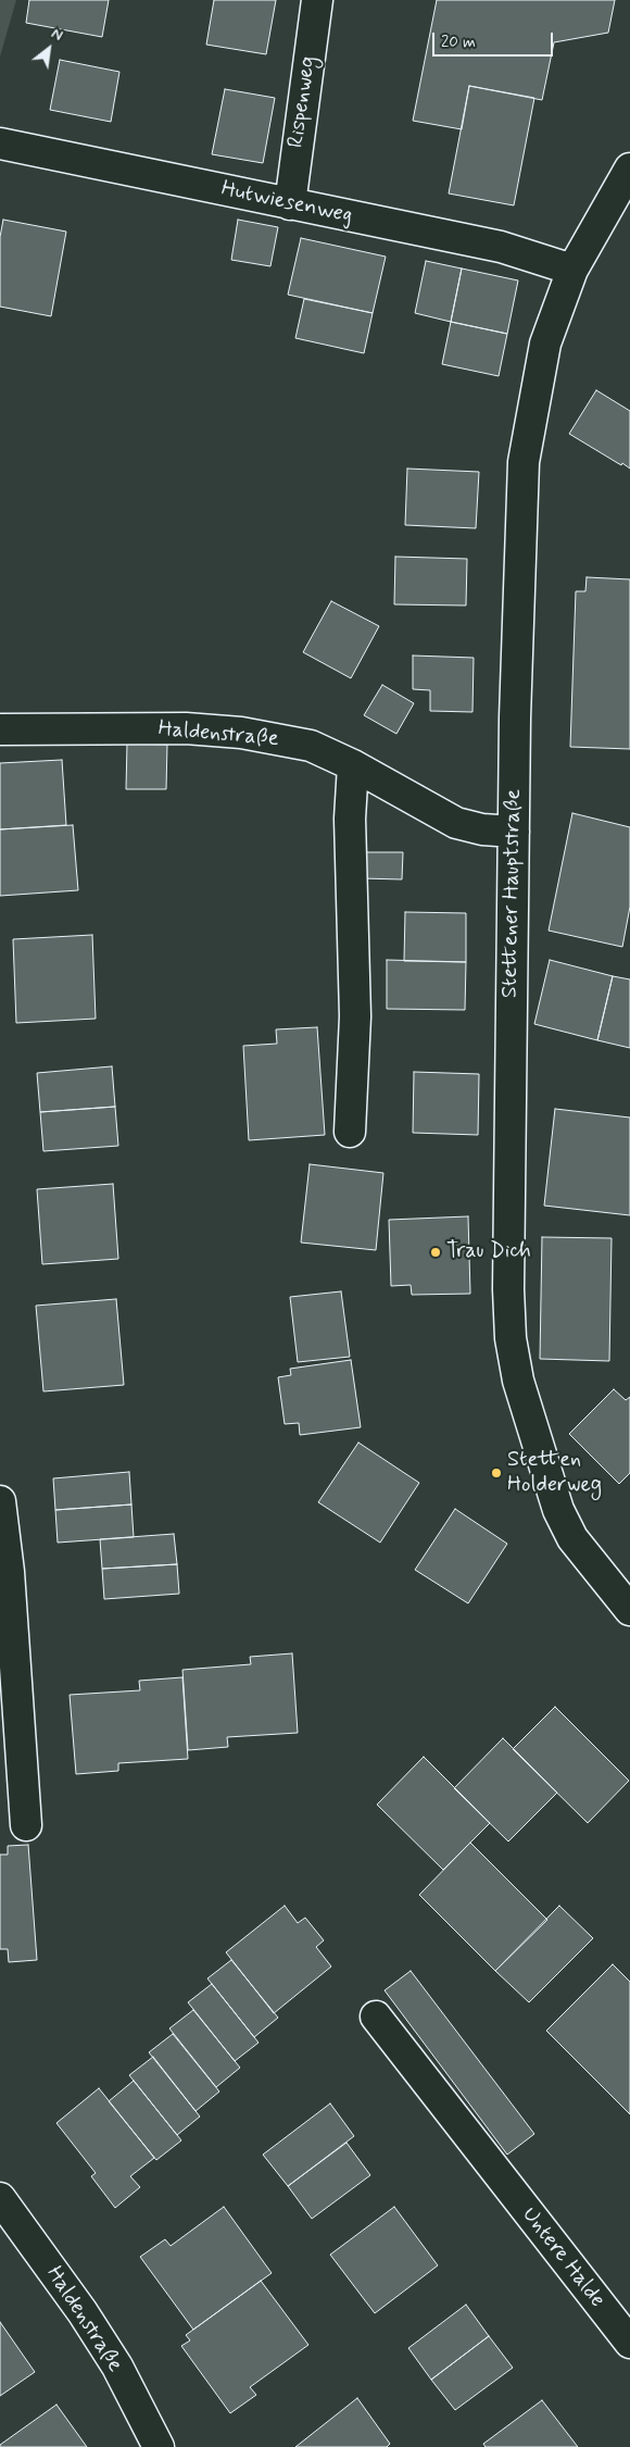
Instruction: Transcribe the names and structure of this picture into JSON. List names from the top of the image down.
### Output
{
  "streets": {
    "street": [
      "Rispenweg",
      "Hutwiesenweg",
      "Haldenstraße",
      "Stettener Hauptstraße",
      "Untere Halde"
    ]
  },
  "crossings": [
    ["Rispenweg", "Hutwiesenweg"],
    ["Hutwiesenweg", "Stettener Hauptstraße"],
    ["Haldenstraße", "Stettener Hauptstraße"]
  ],
  "places": ["Trau Dich", "Stetten Holderweg"],
  "scale_bar": "20 m",
  "north": "top right"
}
